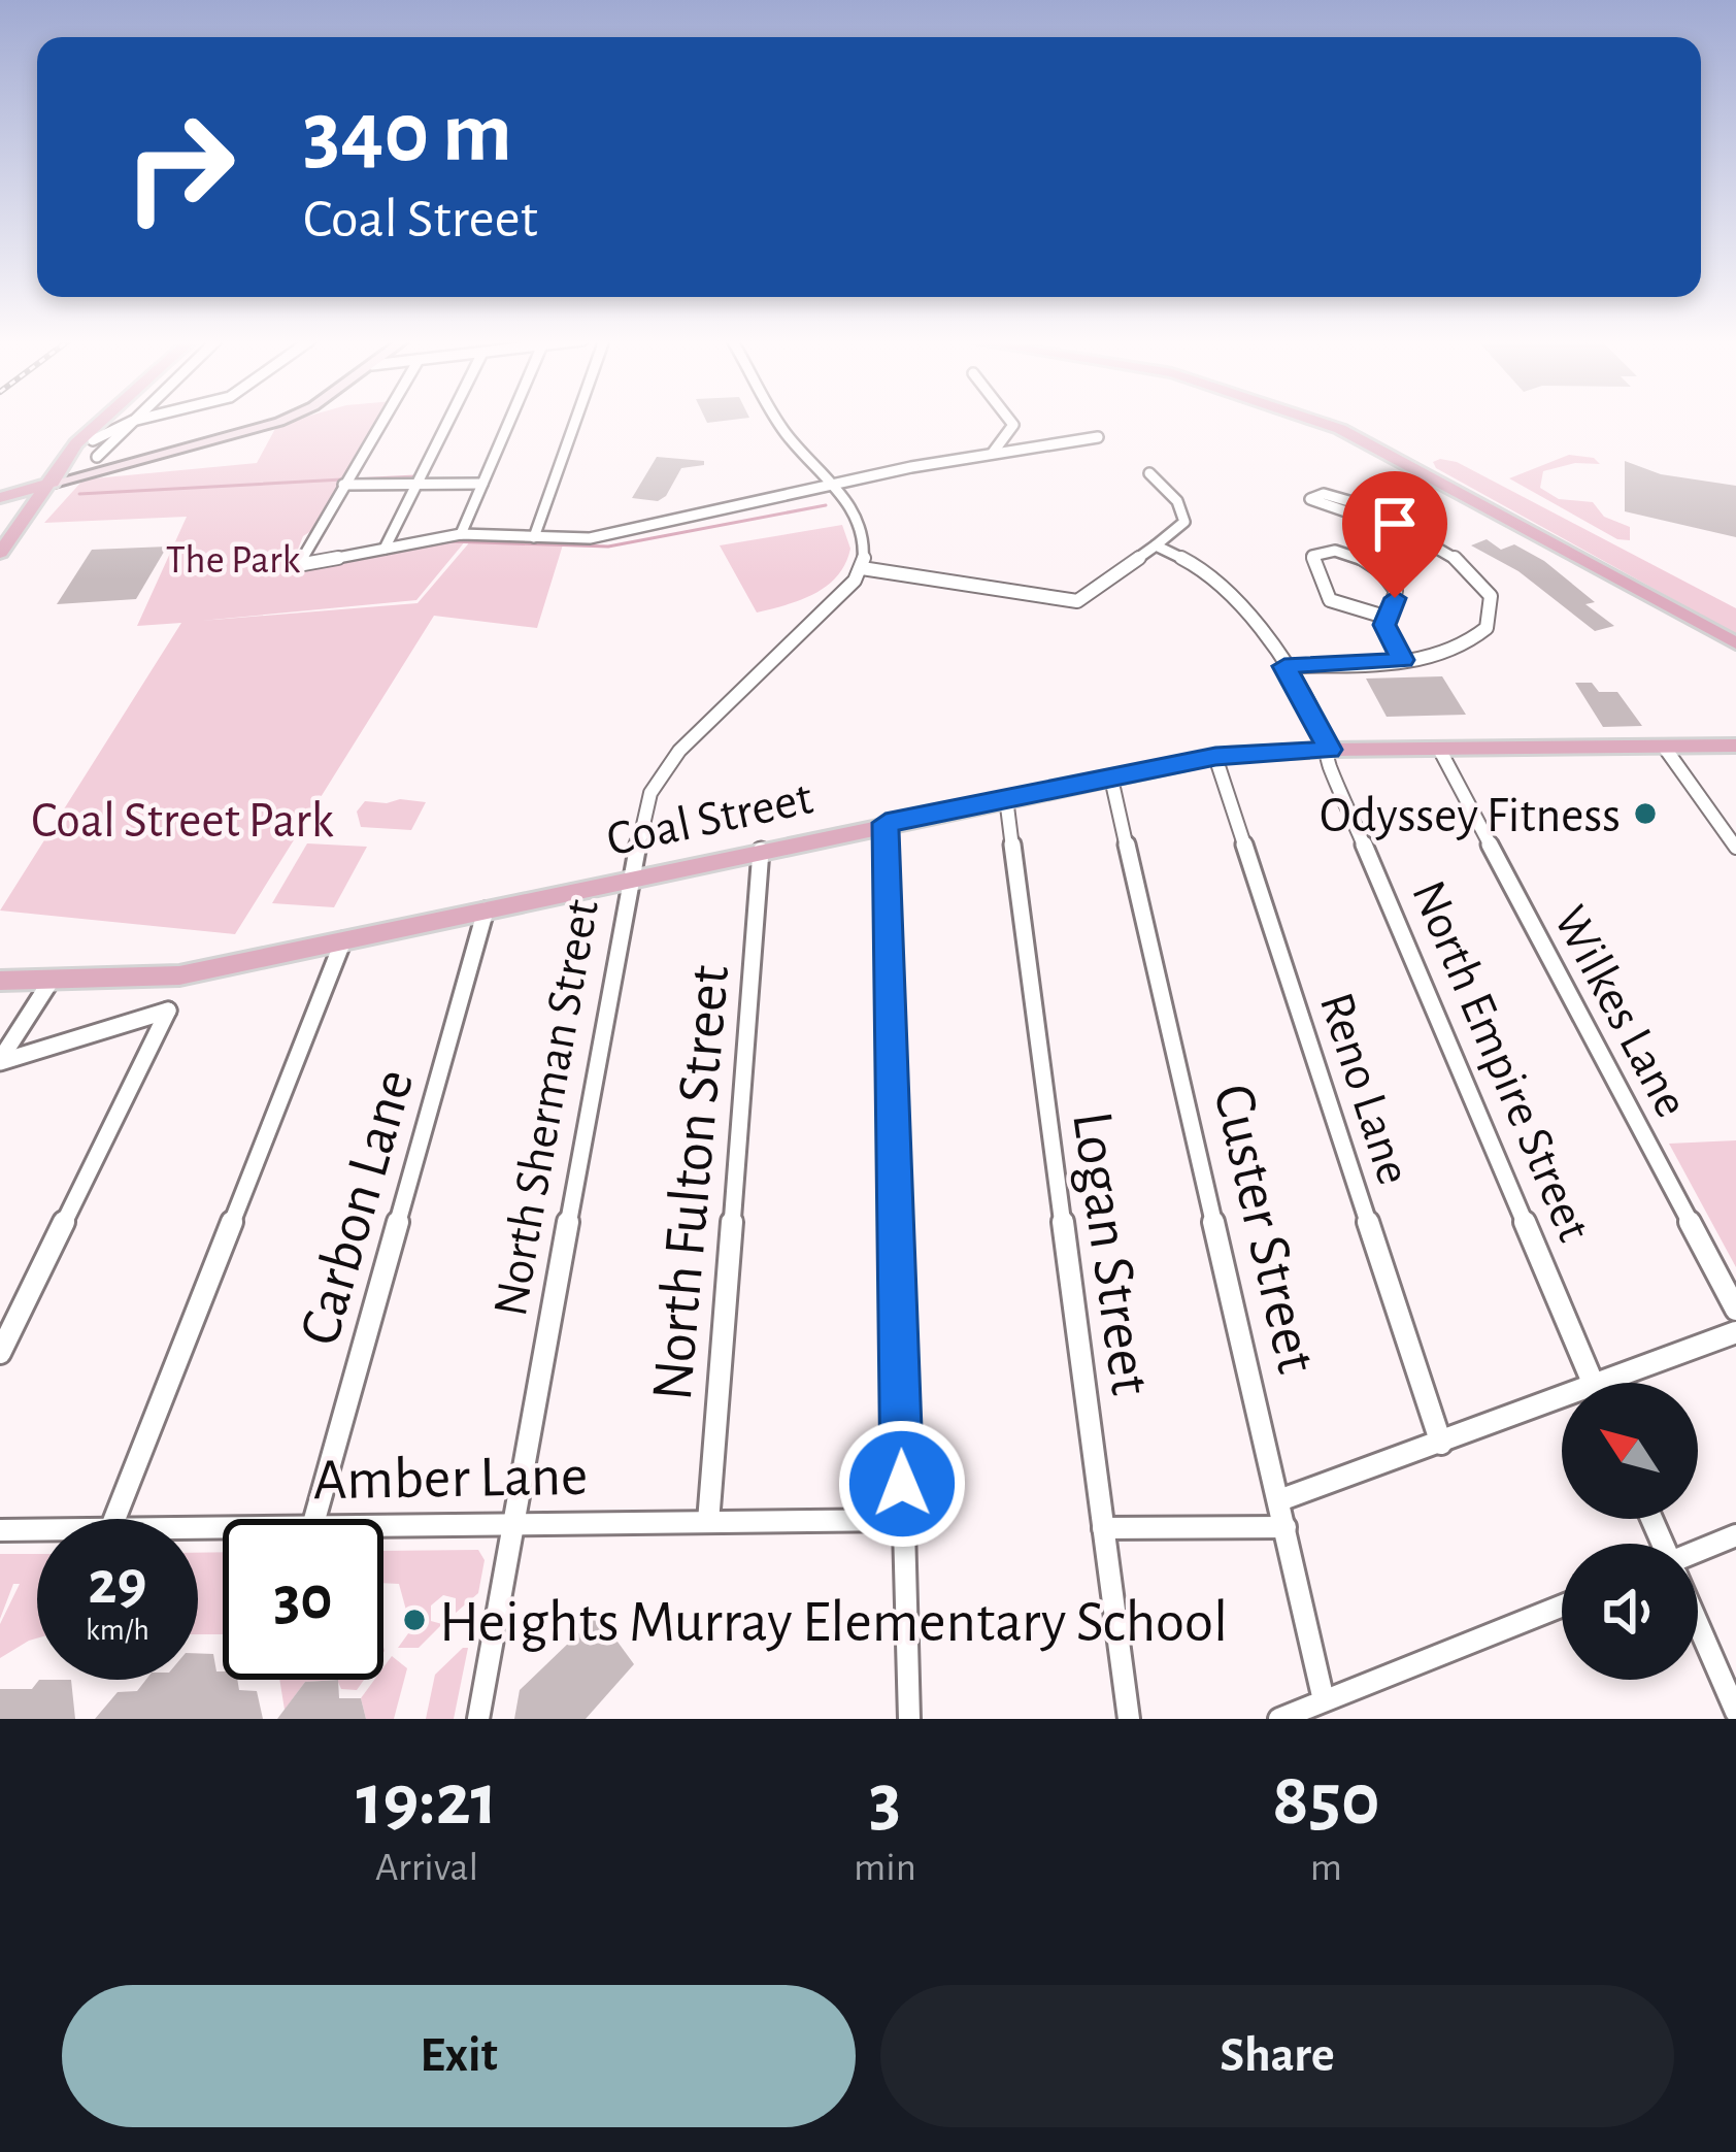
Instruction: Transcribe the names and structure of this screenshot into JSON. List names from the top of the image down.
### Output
{
  "streets": {
    "main road": ["Coal Street"],
    "street": [
      "Wilkes Lane",
      "North Empire Street",
      "Reno Lane",
      "North Sherman Street",
      "North Fulton Street",
      "Carbon Lane",
      "Custer Street",
      "Logan Street",
      "Amber Lane"
    ]
  },
  "crossings": [
    ["Coal Street", "Wilkes Lane"],
    ["Coal Street", "North Empire Street"],
    ["Coal Street", "Reno Lane"],
    ["Coal Street", "North Sherman Street"],
    ["Coal Street", "North Fulton Street"],
    ["Coal Street", "Carbon Lane"],
    ["Coal Street", "Custer Street"],
    ["Coal Street", "Logan Street"],
    ["North Sherman Street", "Amber Lane"],
    ["North Fulton Street", "Amber Lane"]
  ],
  "parks": ["The Park", "Coal Street Park"],
  "places": ["Odyssey Fitness", "Heights Murray Elementary School"],
  "north": "top left",
  "page": {
    "turn": ["340 m", "Coal Street"],
    "speed": "29 km/h",
    "limit": "30",
    "eta": [
      "19:21",
      "Arrival",
      "3",
      "min",
      "850",
      "m"
    ],
    "buttons": ["Exit", "Share"]
  }
}
